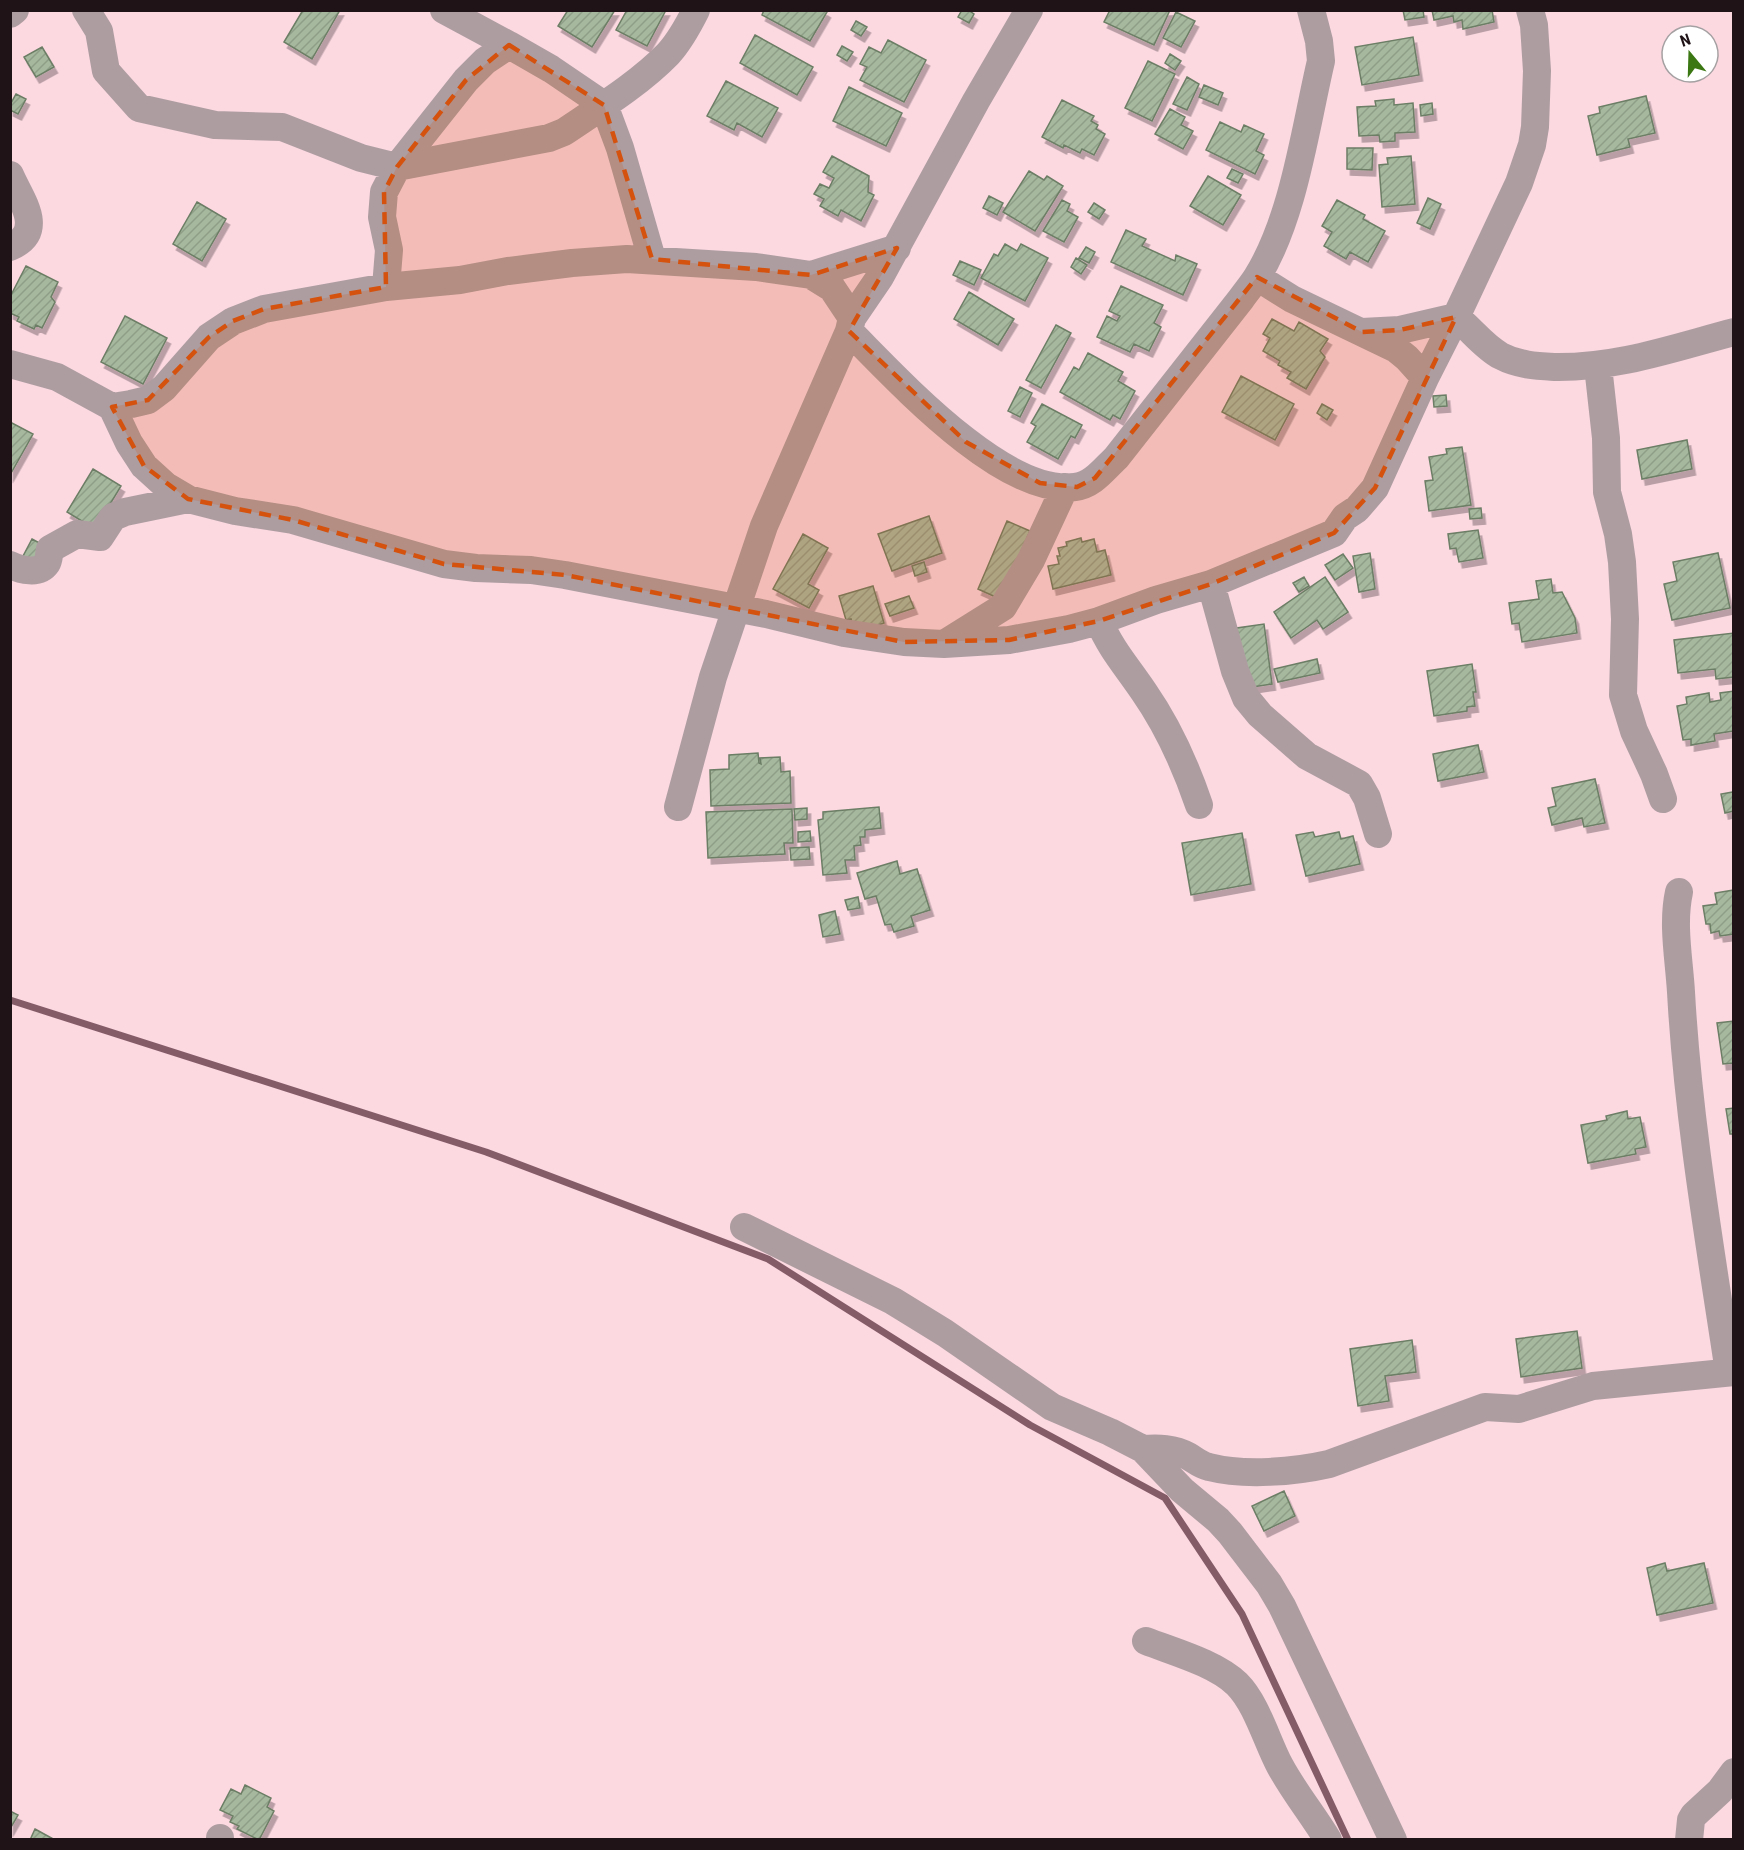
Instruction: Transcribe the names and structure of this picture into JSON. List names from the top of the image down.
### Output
{
  "north": "top"
}
